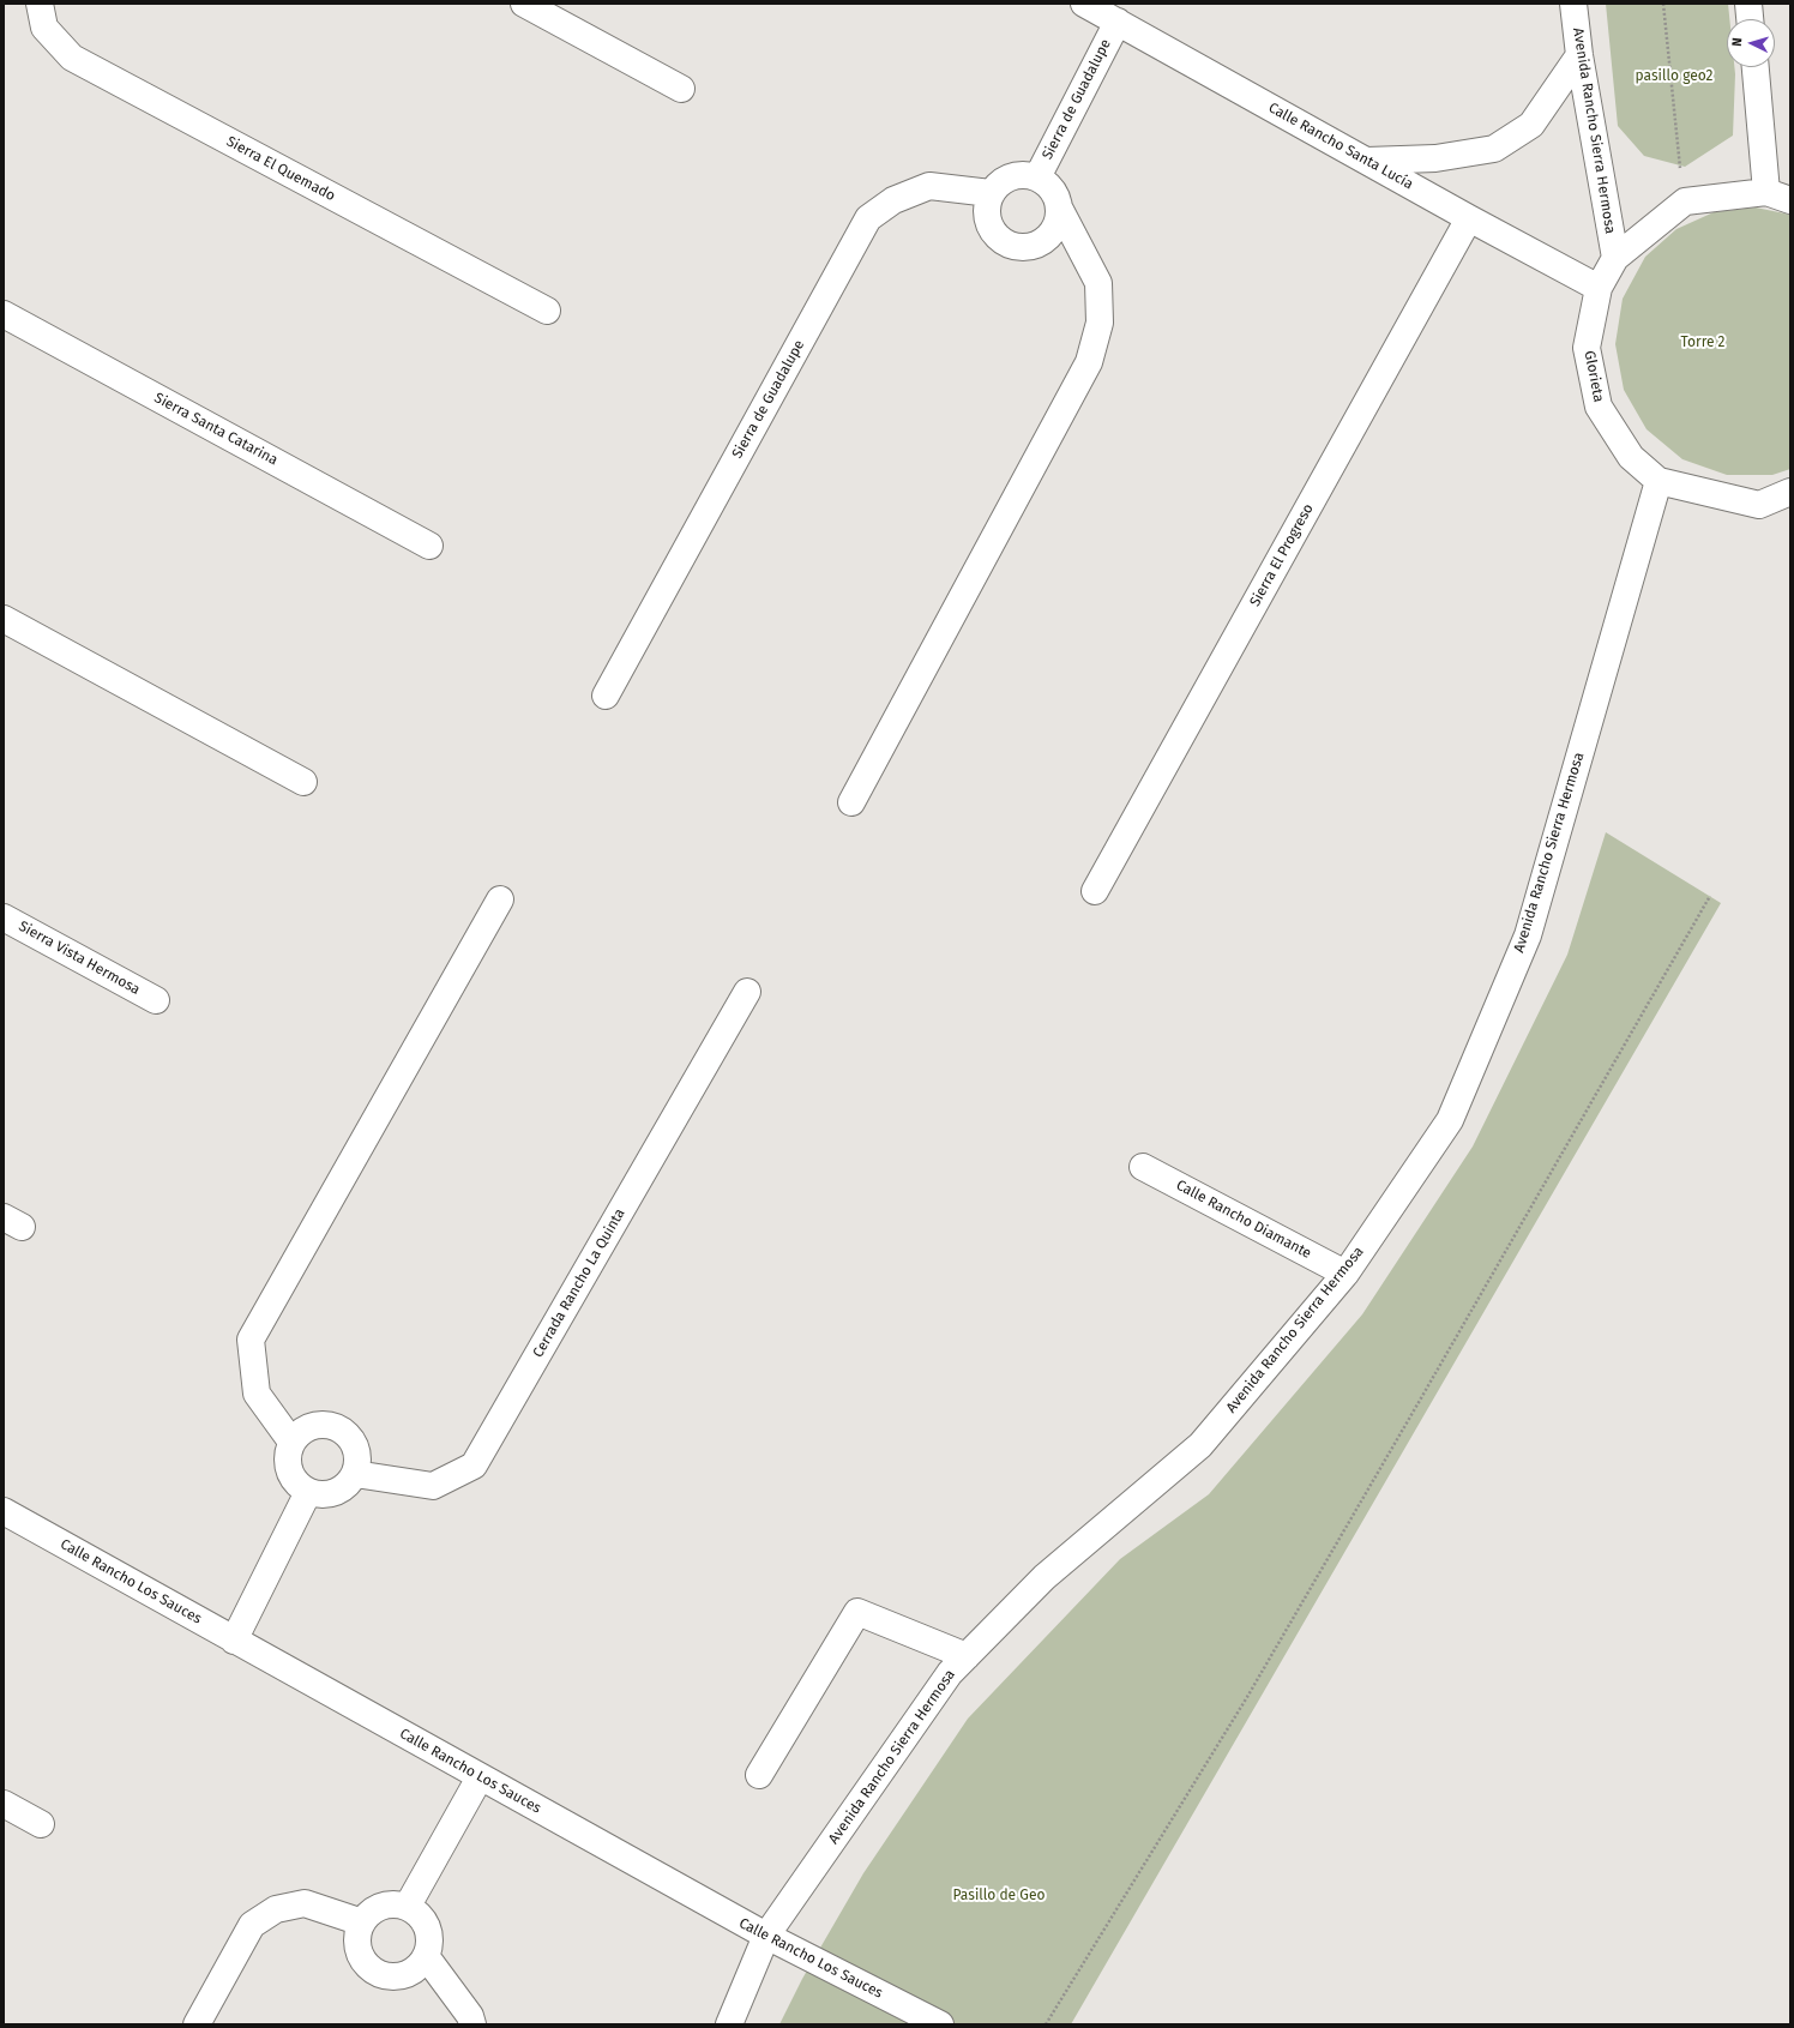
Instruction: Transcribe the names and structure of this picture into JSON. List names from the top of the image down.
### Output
{
  "streets": {
    "street": [
      "Sierra de Guadalupe",
      "Avenida Rancho Sierra Hermosa",
      "Calle Rancho Santa Lucía",
      "Sierra El Quemado",
      "Glorieta",
      "Sierra Santa Catarina",
      "Sierra El Progreso",
      "Sierra Vista Hermosa",
      "Calle Rancho Diamante",
      "Cerrada Rancho La Quinta",
      "Calle Rancho Los Sauces"
    ]
  },
  "crossings": [
    ["Sierra de Guadalupe", "Calle Rancho Santa Lucía"],
    ["Avenida Rancho Sierra Hermosa", "Glorieta"],
    ["Avenida Rancho Sierra Hermosa", "Calle Rancho Diamante"],
    ["Avenida Rancho Sierra Hermosa", "Calle Rancho Los Sauces"],
    ["Calle Rancho Santa Lucía", "Glorieta"],
    ["Calle Rancho Santa Lucía", "Sierra El Progreso"]
  ],
  "parks": ["pasillo geo2", "Torre 2", "Pasillo de Geo"],
  "north": "left"
}
